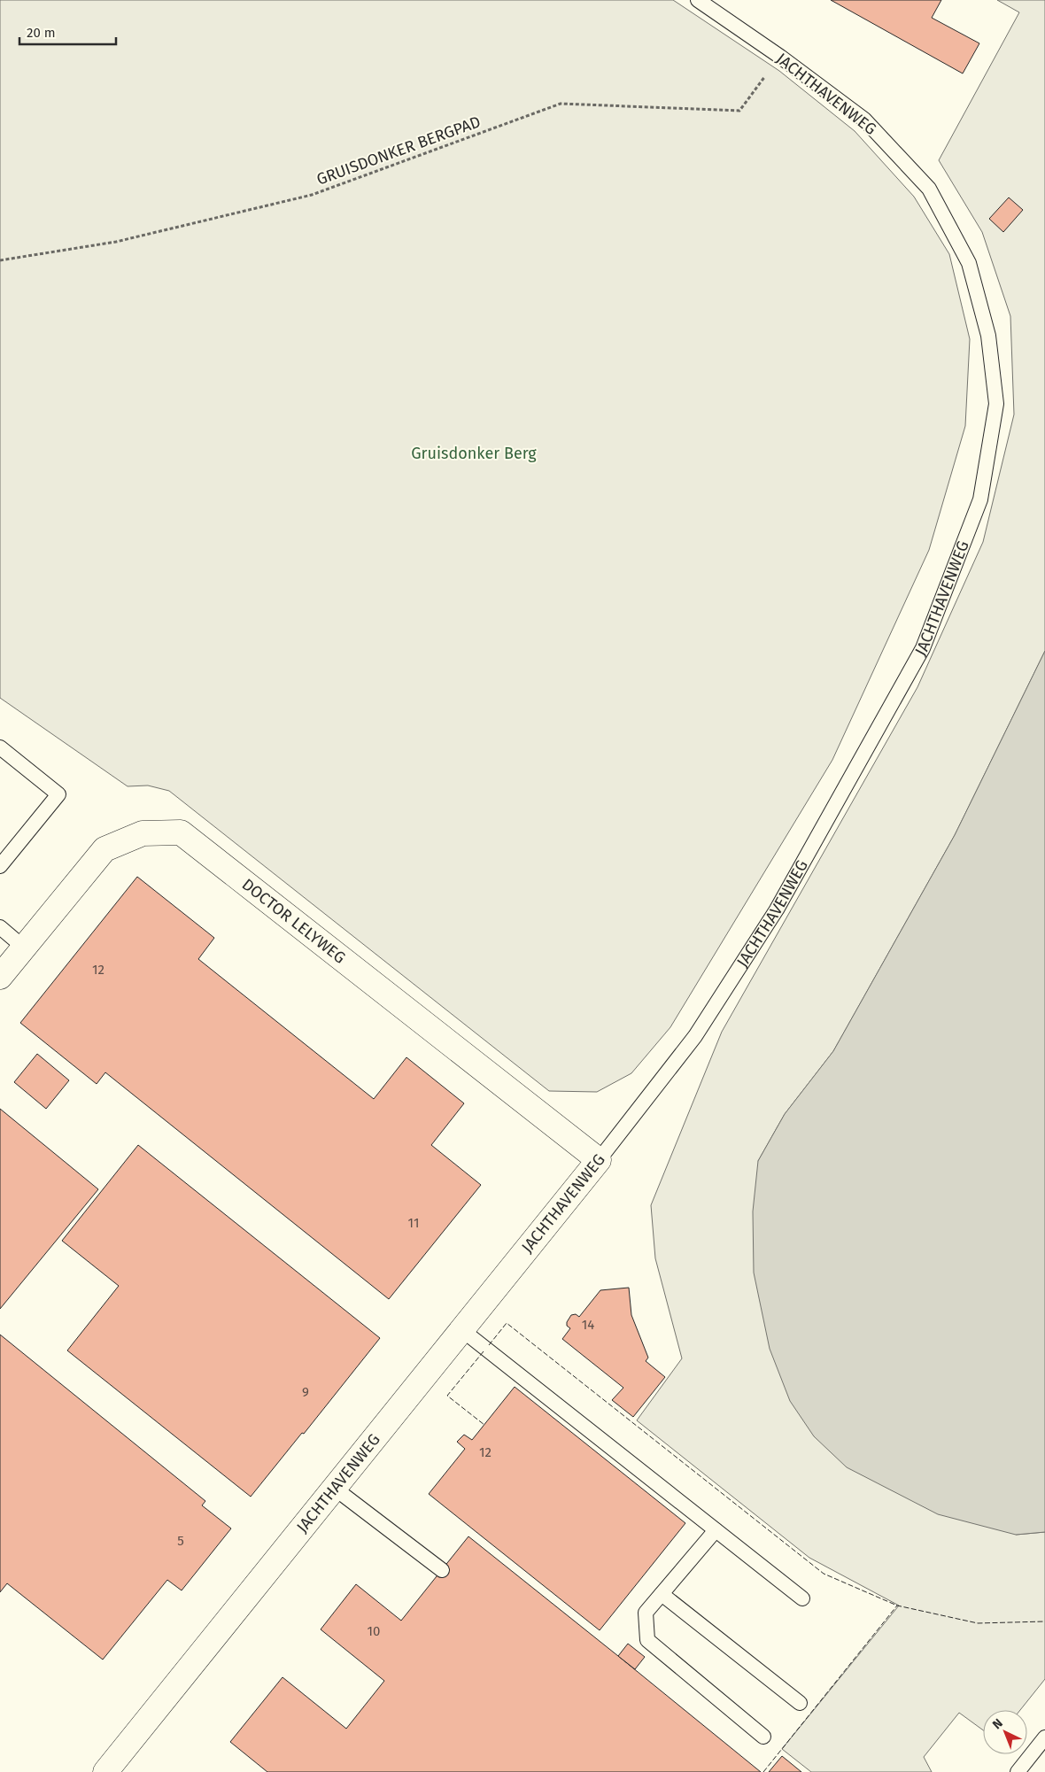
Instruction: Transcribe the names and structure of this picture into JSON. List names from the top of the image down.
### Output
{
  "streets": {
    "street": ["JACHTHAVENWEG", "DOCTOR LELYWEG"],
    "path": ["GRUISDONKER BERGPAD"]
  },
  "crossings": [
    ["JACHTHAVENWEG", "GRUISDONKER BERGPAD"],
    ["JACHTHAVENWEG", "DOCTOR LELYWEG"]
  ],
  "parks": ["Gruisdonker Berg"],
  "house_numbers": [
    "12",
    "11",
    "14",
    "9",
    "12",
    "5",
    "10"
  ],
  "scale_bar": "20 m",
  "north": "top left"
}
